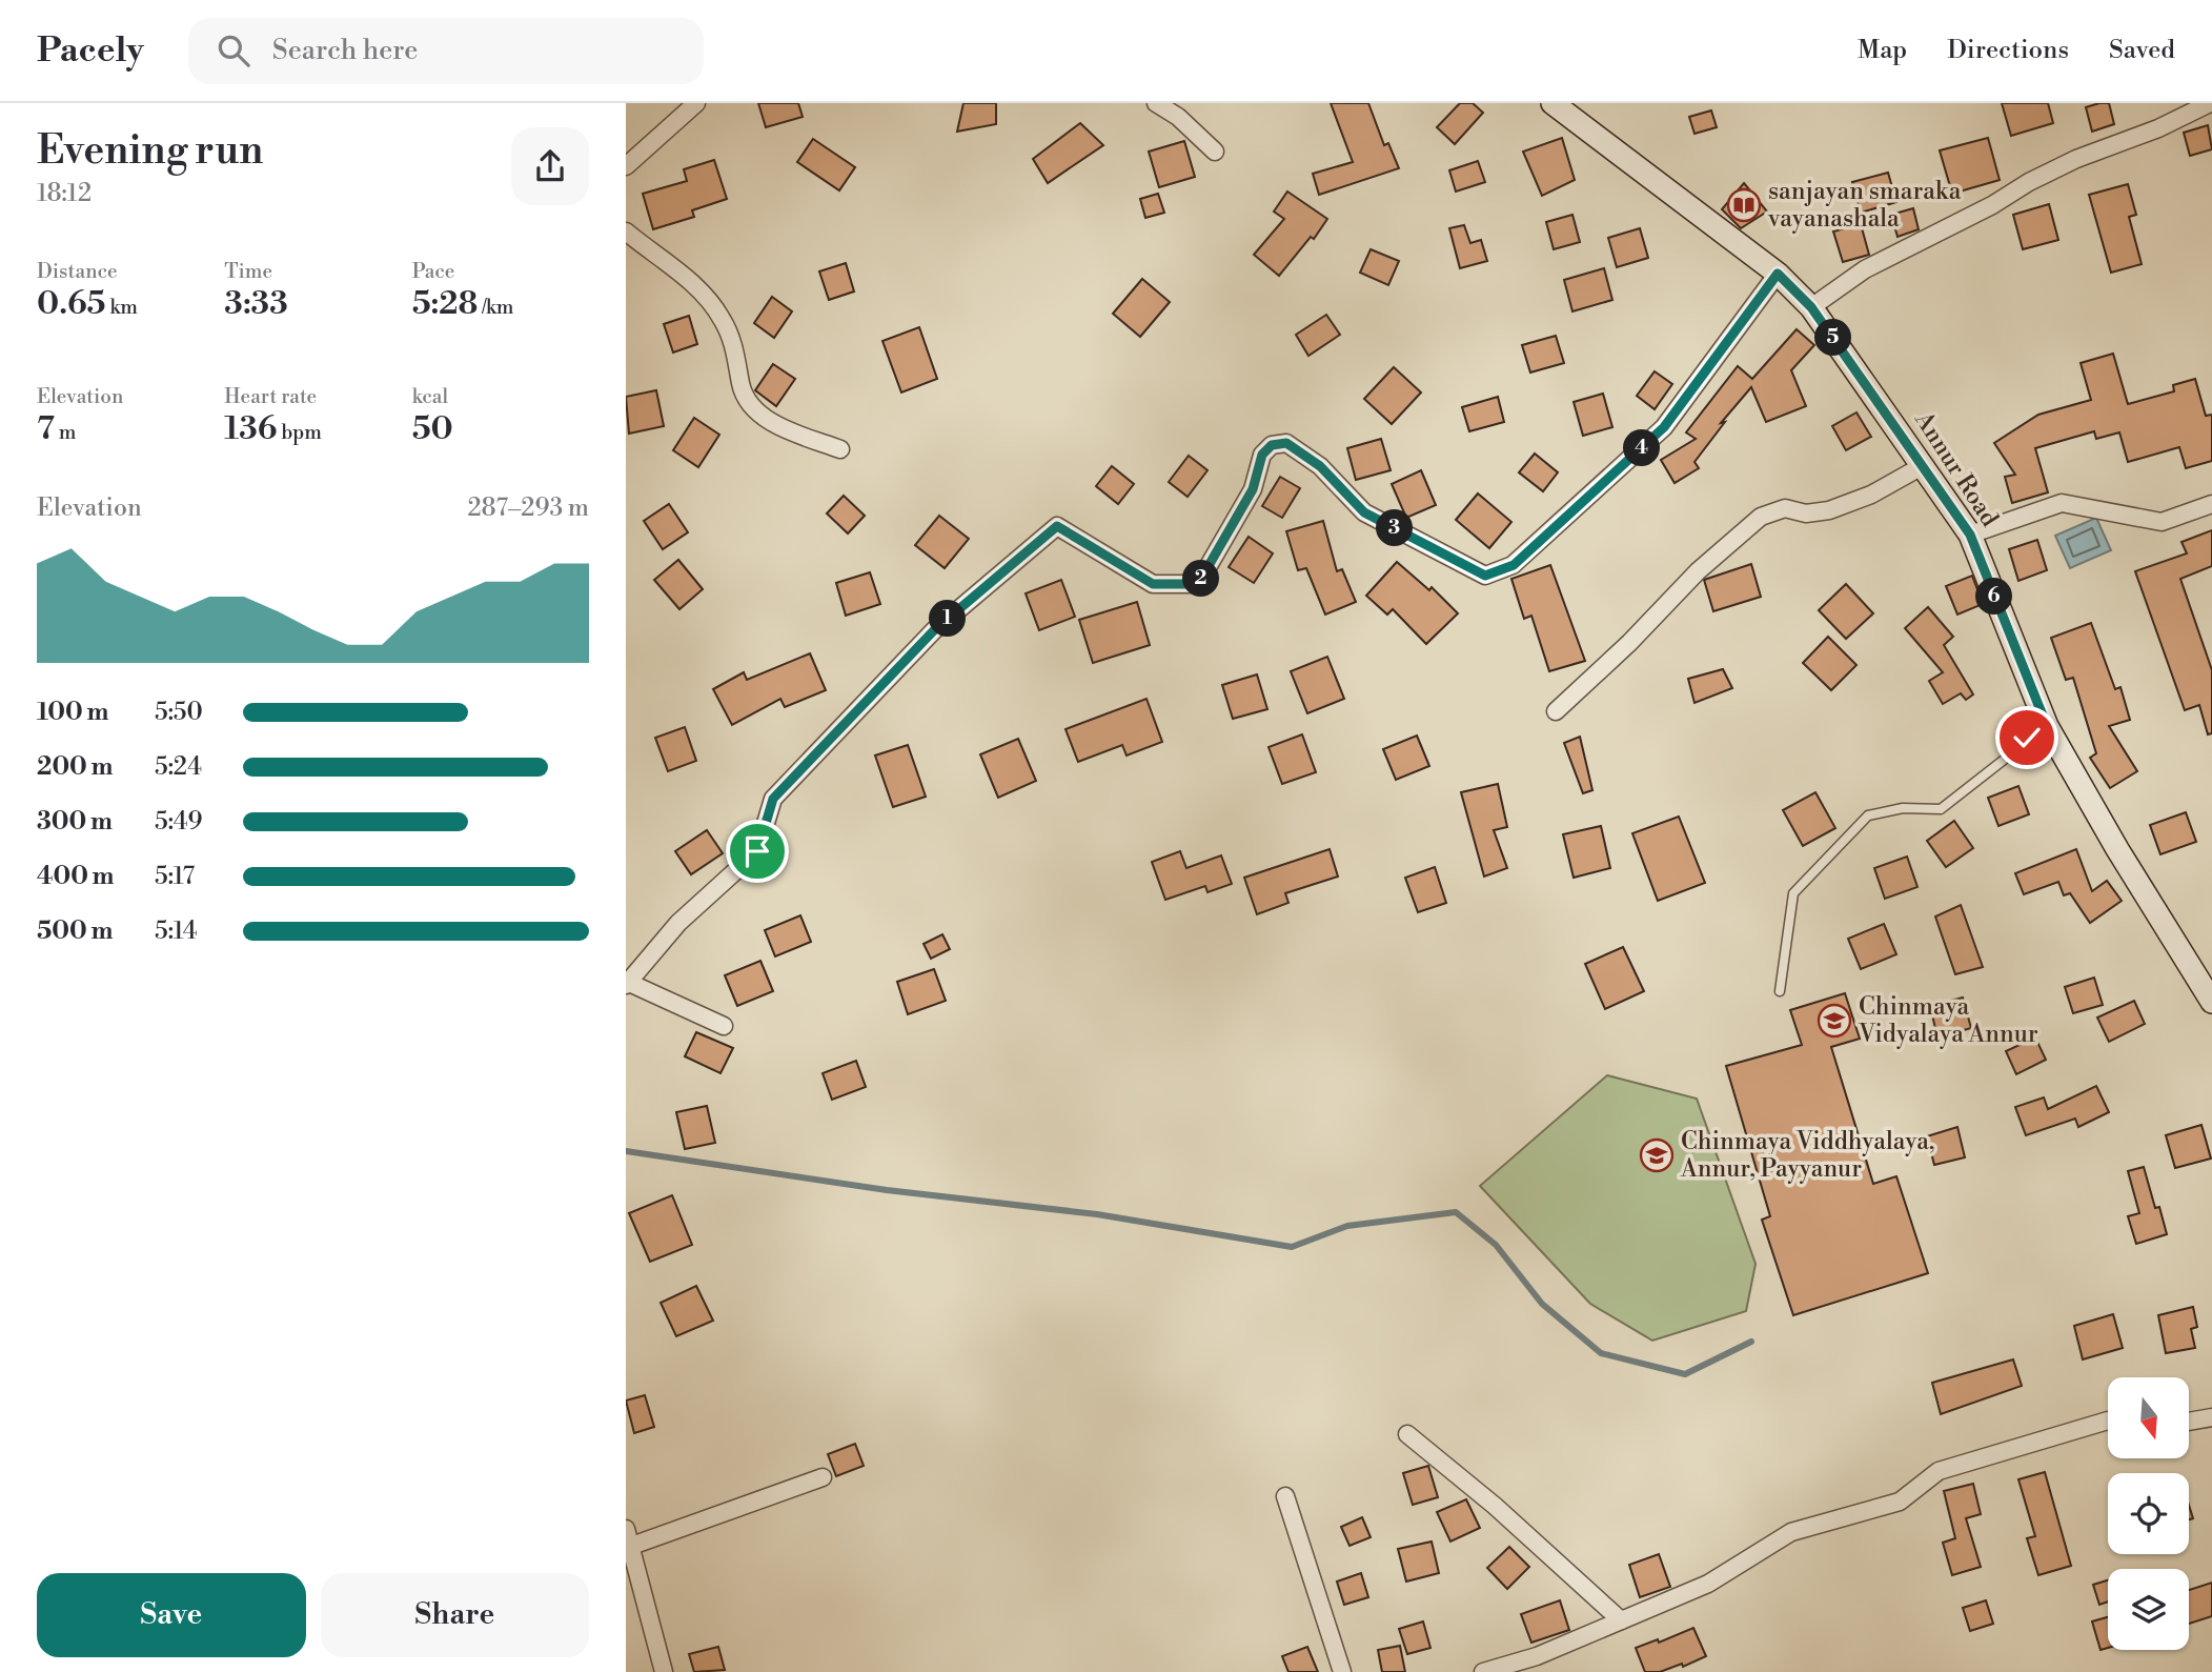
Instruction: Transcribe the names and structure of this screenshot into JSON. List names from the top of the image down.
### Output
{
  "streets": {
    "main road": ["Annur Road"]
  },
  "places": {
    "library": ["sanjayan smaraka vayanashala"],
    "school or university": ["Chinmaya Vidyalaya Annur", "Chinmaya Viddhyalaya, Annur, Payyanur"]
  },
  "north": "bottom",
  "page": {
    "header": "Pacely",
    "search": "Search here",
    "nav": ["Map", "Directions", "Saved"],
    "heading": ["Evening run", "18:12"],
    "stats": [
      ["Distance", "0.65 km"],
      ["Time", "3:33"],
      ["Pace", "5:28 /km"],
      ["Elevation", "7 m"],
      ["Heart rate", "136 bpm"],
      ["kcal", "50"]
    ],
    "pins": [
      "5",
      "4",
      "3",
      "2",
      "6",
      "1"
    ],
    "chart": ["Elevation", "287–293 m"],
    "list": [
      {
        "name": "100 m",
        "note": "5:50"
      },
      {
        "name": "200 m",
        "note": "5:24"
      },
      {
        "name": "300 m",
        "note": "5:49"
      },
      {
        "name": "400 m",
        "note": "5:17"
      },
      {
        "name": "500 m",
        "note": "5:14"
      }
    ],
    "buttons": ["Save", "Share"]
  }
}
